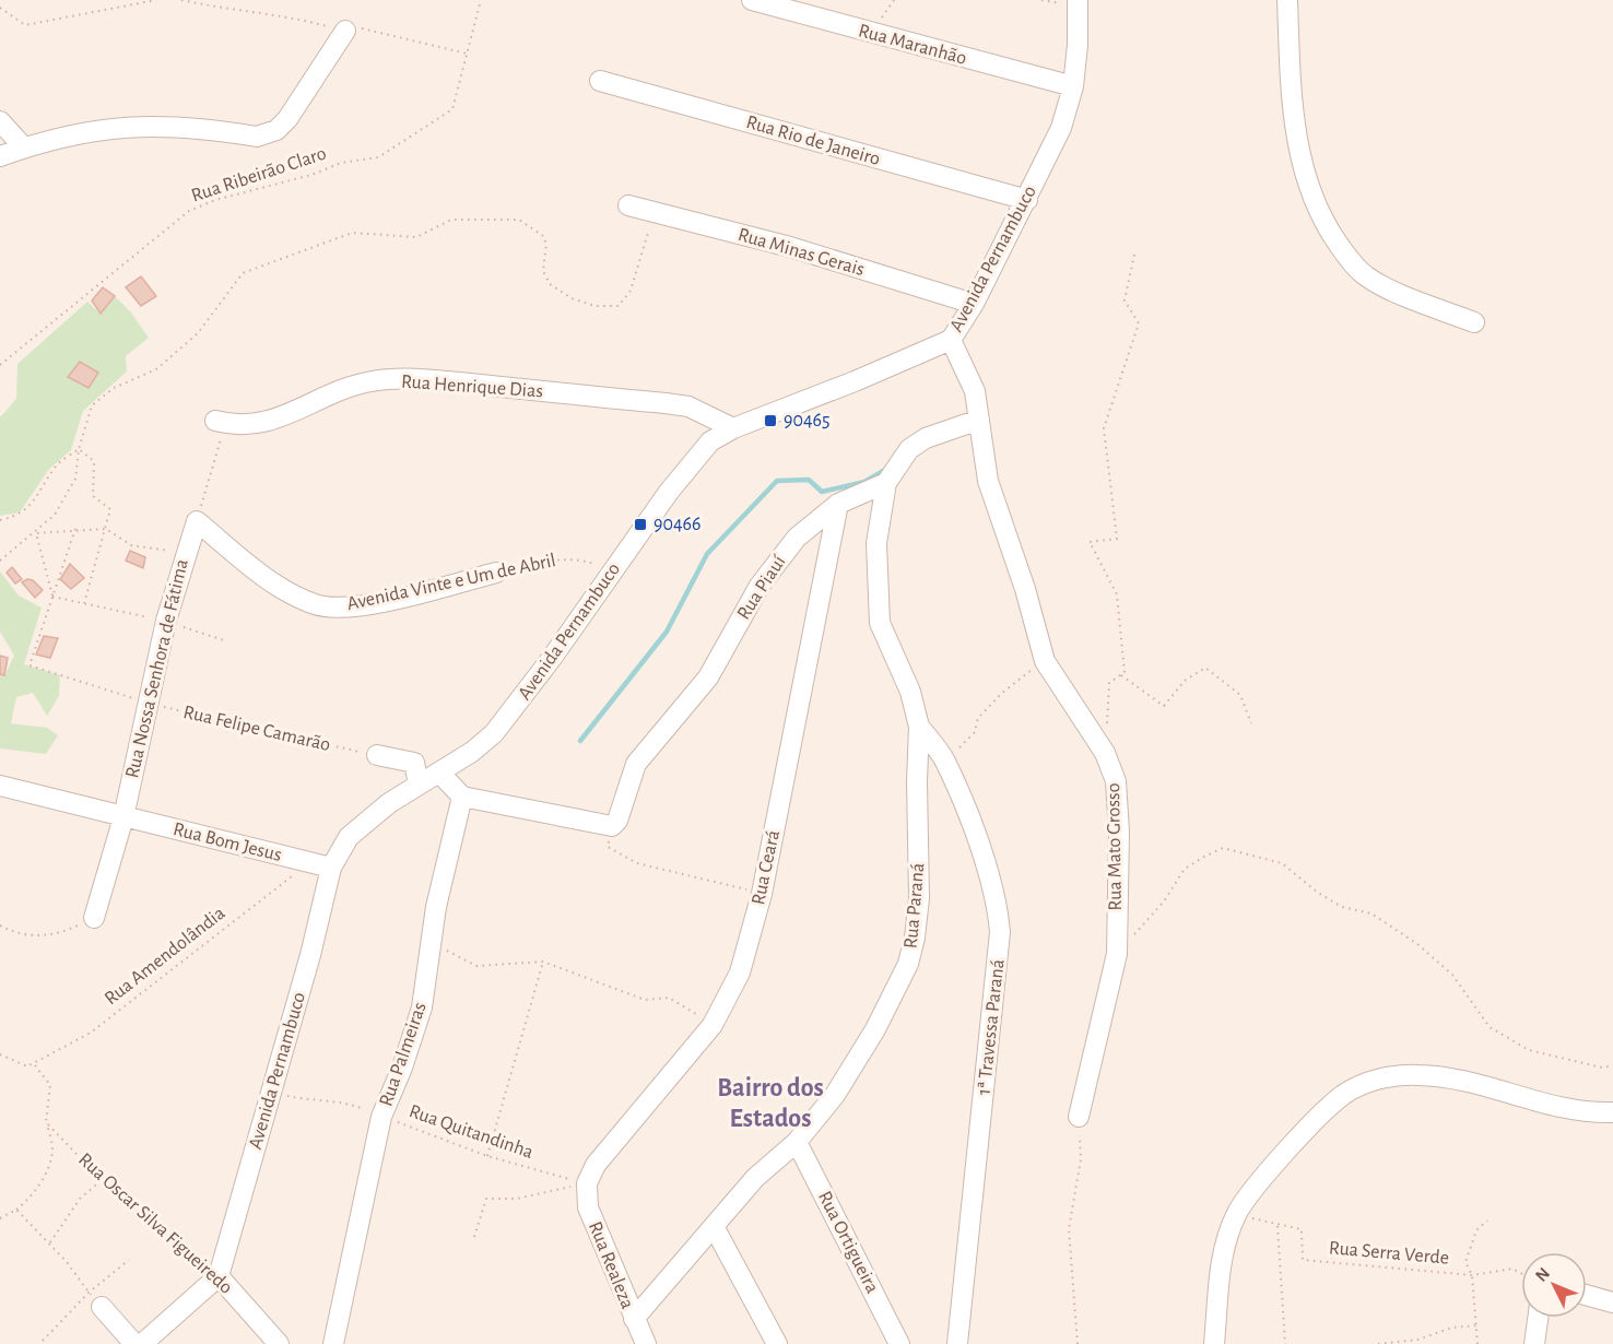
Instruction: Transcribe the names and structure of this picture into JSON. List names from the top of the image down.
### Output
{
  "streets": {
    "street": [
      "Rua Maranhão",
      "Rua Rio de Janeiro",
      "Rua Minas Gerais",
      "Avenida Pernambuco",
      "Rua Henrique Dias",
      "Avenida Vinte e Um de Abril",
      "Rua Piauí",
      "Rua Nossa Senhora de Fátima",
      "Rua Bom Jesus",
      "Rua Mato Grosso",
      "Rua Ceará",
      "Rua Paraná",
      "1ª Travessa Paraná",
      "Rua Palmeiras",
      "Rua Oscar Silva Figueiredo",
      "Rua Ortigueira",
      "Rua Realeza"
    ],
    "path": [
      "Rua Ribeirão Claro",
      "Rua Felipe Camarão",
      "Rua Amendolândia",
      "Rua Quitandinha",
      "Rua Serra Verde"
    ]
  },
  "crossings": [
    ["Rua Maranhão", "Avenida Pernambuco"],
    ["Rua Rio de Janeiro", "Avenida Pernambuco"],
    ["Rua Minas Gerais", "Avenida Pernambuco"],
    ["Avenida Pernambuco", "Rua Henrique Dias"],
    ["Avenida Pernambuco", "Avenida Vinte e Um de Abril"],
    ["Avenida Pernambuco", "Rua Bom Jesus"],
    ["Avenida Pernambuco", "Rua Mato Grosso"],
    ["Avenida Pernambuco", "Rua Quitandinha"],
    ["Avenida Pernambuco", "Rua Oscar Silva Figueiredo"],
    ["Avenida Vinte e Um de Abril", "Rua Nossa Senhora de Fátima"],
    ["Rua Piauí", "Rua Ceará"],
    ["Rua Piauí", "Rua Paraná"],
    ["Rua Nossa Senhora de Fátima", "Rua Felipe Camarão"],
    ["Rua Nossa Senhora de Fátima", "Rua Bom Jesus"],
    ["Rua Bom Jesus", "Rua Amendolândia"],
    ["Rua Ceará", "Rua Quitandinha"],
    ["Rua Ceará", "Rua Realeza"],
    ["Rua Paraná", "1ª Travessa Paraná"],
    ["Rua Paraná", "Rua Ortigueira"],
    ["Rua Paraná", "Rua Realeza"],
    ["Rua Palmeiras", "Rua Quitandinha"],
    ["Rua Quitandinha", "Rua Realeza"]
  ],
  "districts": ["Bairro dos Estados"],
  "places": {
    "transit": ["90465", "90466"]
  },
  "north": "top left"
}
